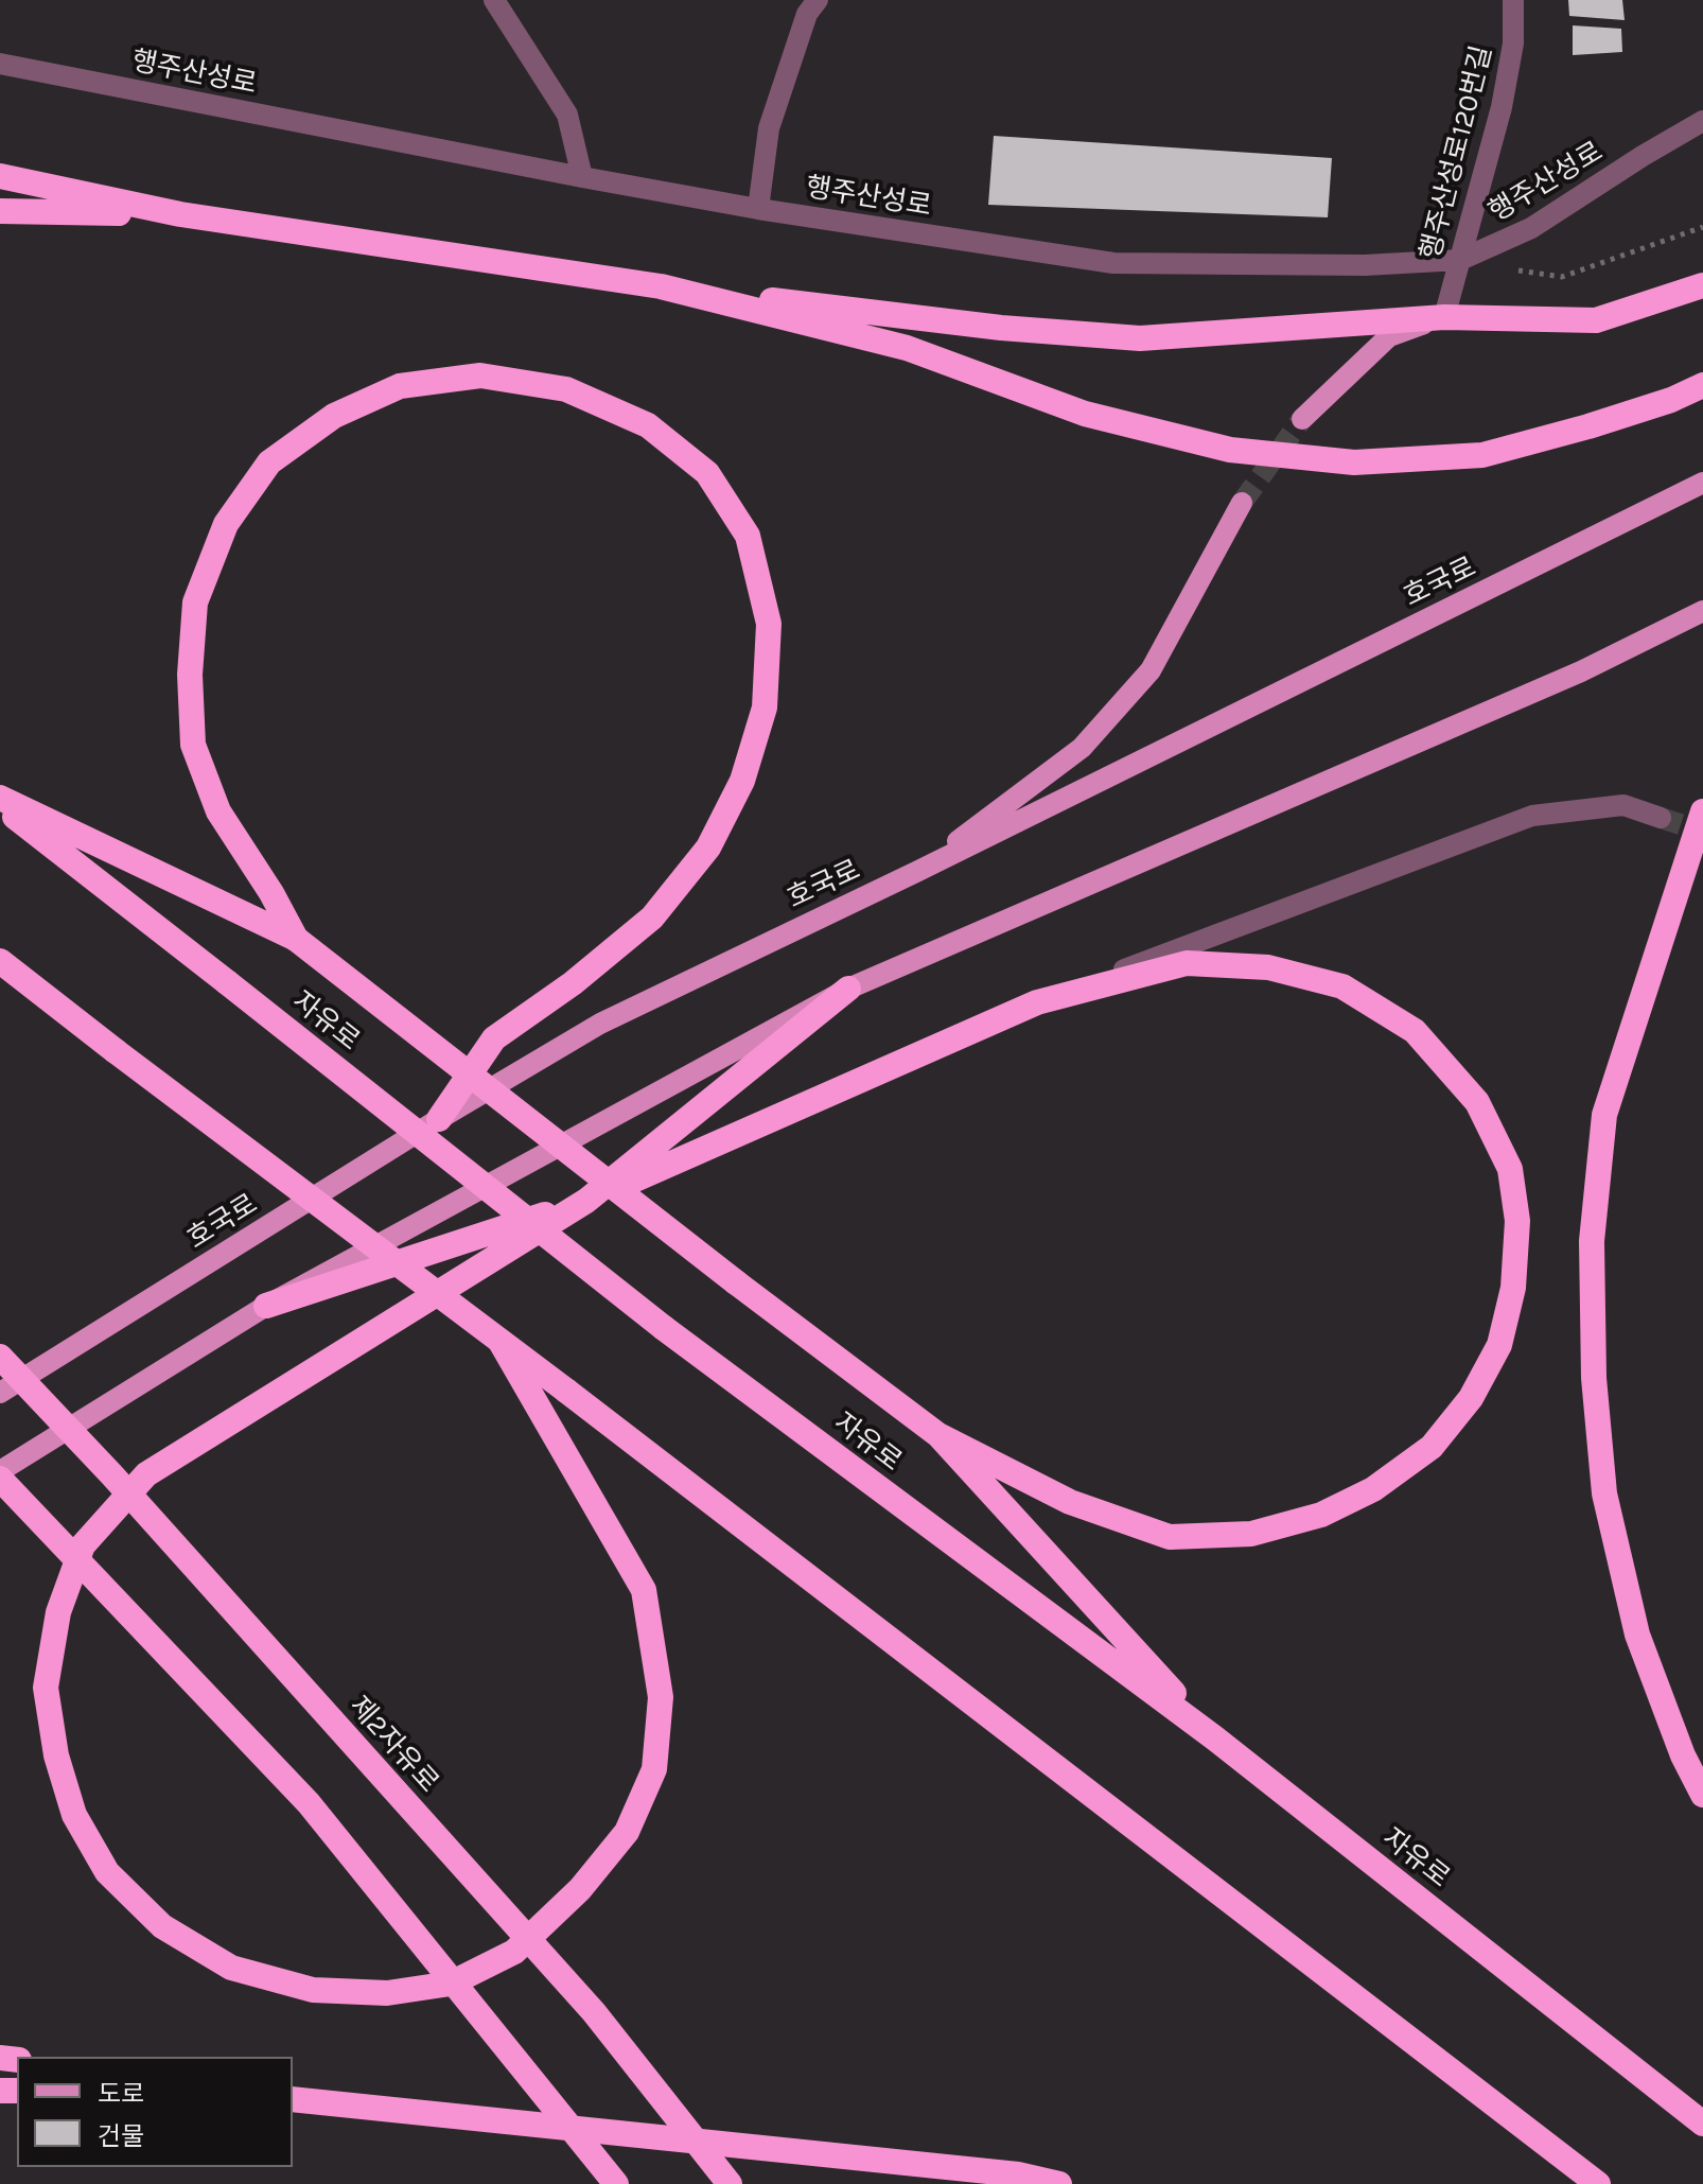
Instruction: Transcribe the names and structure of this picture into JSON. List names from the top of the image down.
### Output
{
  "streets": {
    "highway": ["자유로", "제2자유로"],
    "main road": ["호국로"],
    "street": ["행주산성로", "행주산성로120번길"]
  },
  "crossings": [
    ["행주산성로", "행주산성로120번길"]
  ],
  "legend": ["도로", "건물"]
}
